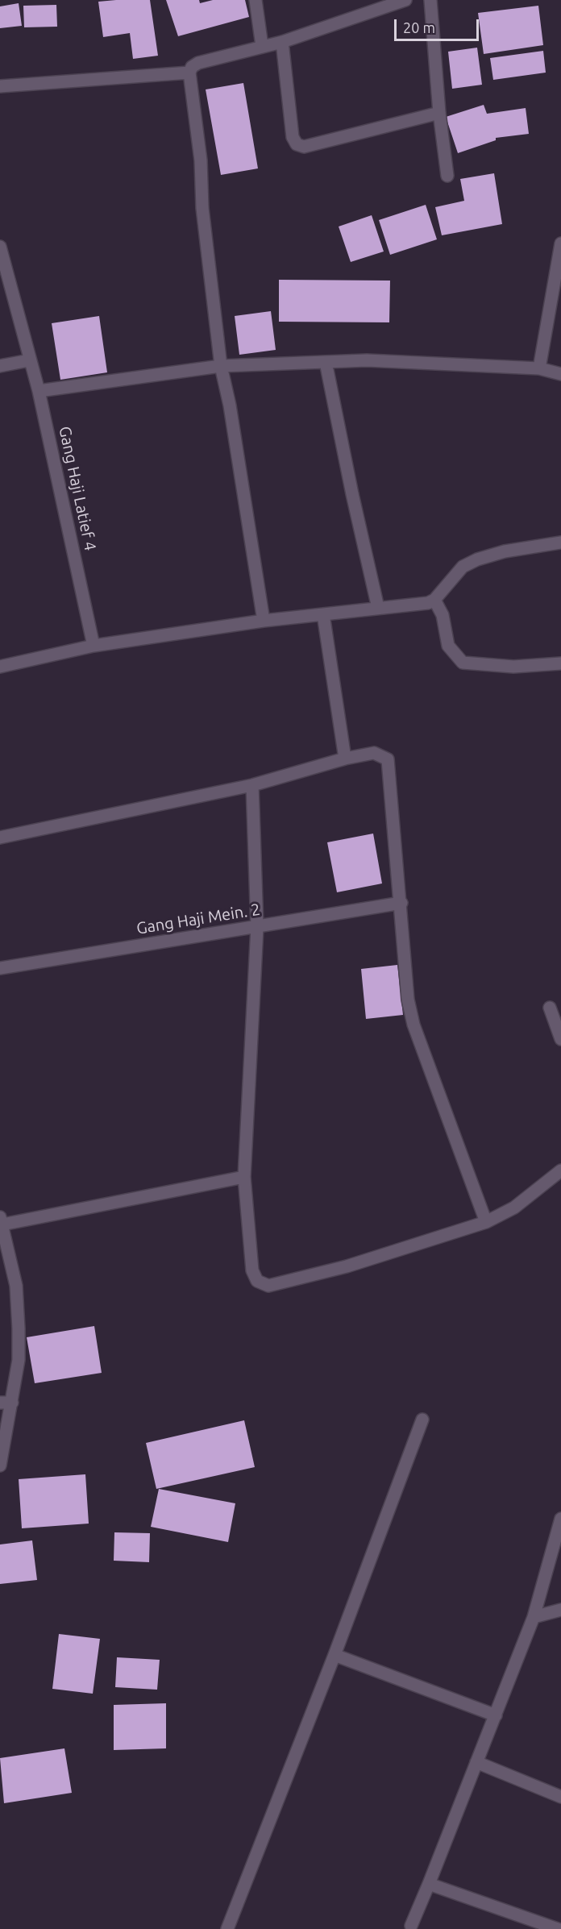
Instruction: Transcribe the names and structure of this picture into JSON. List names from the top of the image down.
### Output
{
  "streets": {
    "street": ["Gang Haji Latief 4", "Gang Haji Mein. 2"]
  },
  "scale_bar": "20 m"
}
